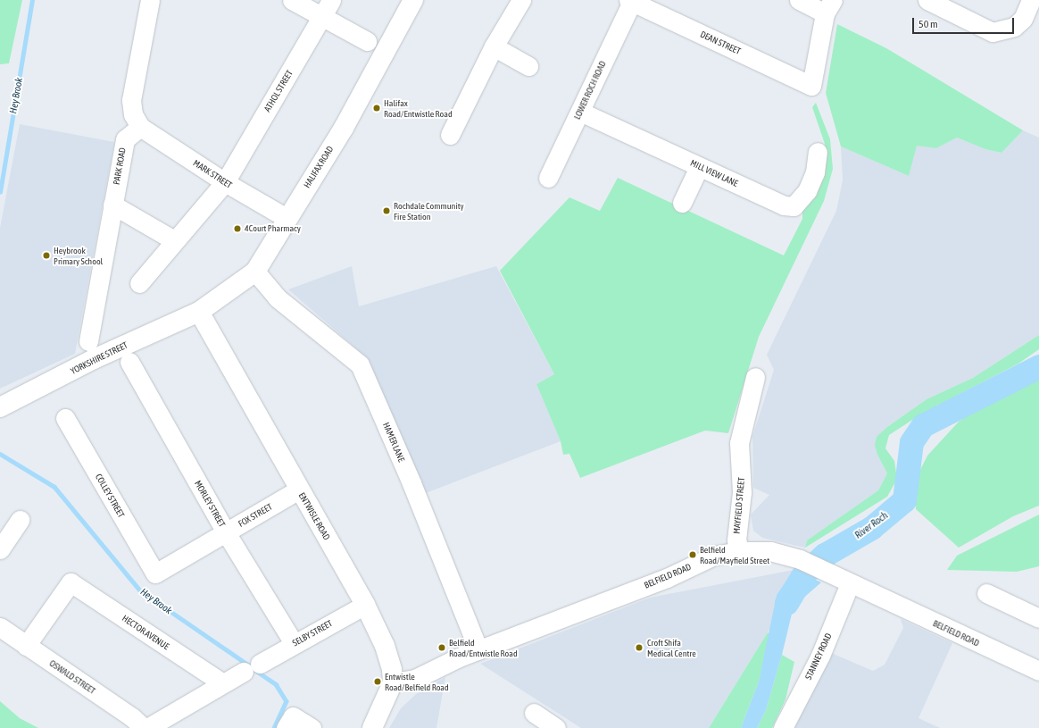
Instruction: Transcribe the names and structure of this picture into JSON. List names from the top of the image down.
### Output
{
  "streets": {
    "main road": ["HALIFAX ROAD", "YORKSHIRE STREET", "ENTWISLE ROAD"],
    "street": [
      "DEAN STREET",
      "LOWER ROCH ROAD",
      "ATHOL STREET",
      "PARK ROAD",
      "MILL VIEW LANE",
      "MARK STREET",
      "HAMER LANE",
      "COLLEY STREET",
      "MORLEY STREET",
      "MAYFIELD STREET",
      "FOX STREET",
      "BELFIELD ROAD",
      "HECTOR AVENUE",
      "SELBY STREET",
      "STANNEY ROAD",
      "OSWALD STREET"
    ]
  },
  "crossings": [
    ["DEAN STREET", "LOWER ROCH ROAD"],
    ["LOWER ROCH ROAD", "MILL VIEW LANE"],
    ["ATHOL STREET", "MARK STREET"],
    ["PARK ROAD", "MARK STREET"],
    ["HALIFAX ROAD", "MARK STREET"],
    ["HALIFAX ROAD", "YORKSHIRE STREET"],
    ["HALIFAX ROAD", "HAMER LANE"],
    ["HALIFAX ROAD", "ENTWISLE ROAD"],
    ["YORKSHIRE STREET", "ENTWISLE ROAD"],
    ["HAMER LANE", "BELFIELD ROAD"],
    ["COLLEY STREET", "FOX STREET"],
    ["MORLEY STREET", "FOX STREET"],
    ["MORLEY STREET", "SELBY STREET"],
    ["MAYFIELD STREET", "BELFIELD ROAD"],
    ["FOX STREET", "ENTWISLE ROAD"],
    ["ENTWISLE ROAD", "BELFIELD ROAD"],
    ["ENTWISLE ROAD", "SELBY STREET"],
    ["BELFIELD ROAD", "STANNEY ROAD"],
    ["HECTOR AVENUE", "OSWALD STREET"]
  ],
  "water": ["Hey Brook", "River Roch"],
  "places": [
    "Halifax Road/Entwistle Road",
    "Rochdale Community Fire Station",
    "4Court Pharmacy",
    "Heybrook Primary School",
    "Belfield Road/Mayfield Street",
    "Belfield Road/Entwistle Road",
    "Croft Shifa Medical Centre",
    "Entwistle Road/Belfield Road"
  ],
  "scale_bar": "50 m"
}
